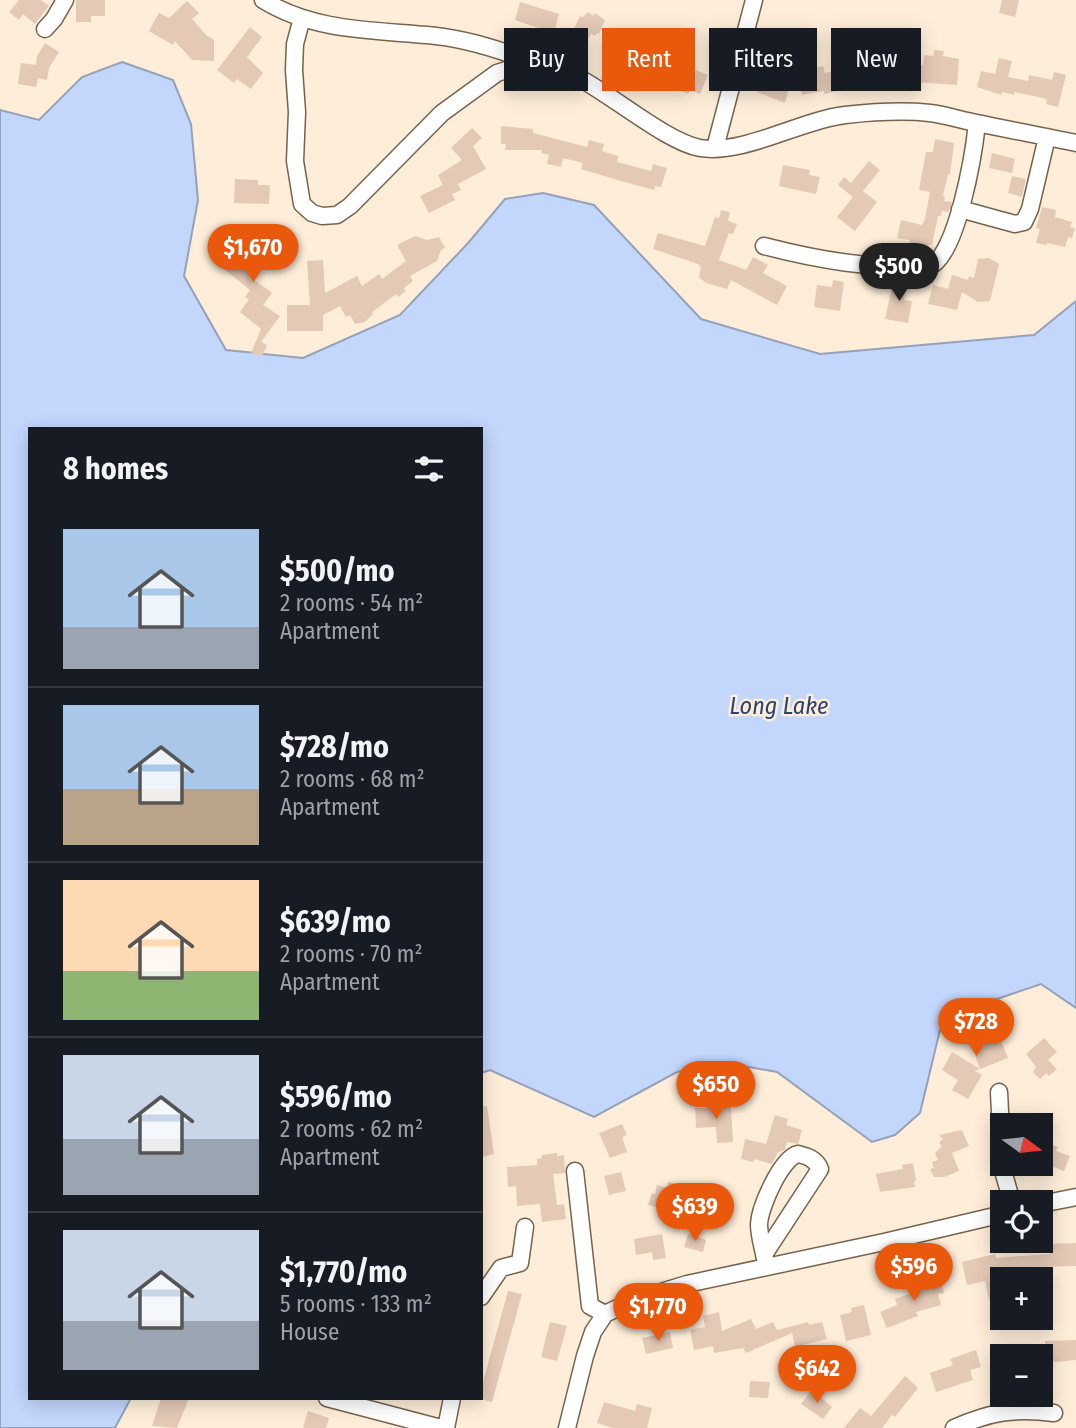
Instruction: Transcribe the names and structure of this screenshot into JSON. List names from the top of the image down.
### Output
{
  "water": ["Long Lake"],
  "north": "right",
  "page": {
    "chip": [
      "Buy",
      "Rent",
      "Filters",
      "New"
    ],
    "price": [
      "$1,670",
      "$500",
      "$728",
      "$650",
      "$639",
      "$596",
      "$1,770",
      "$642"
    ],
    "heading": "8 homes",
    "list": [
      {
        "name": "$500/mo",
        "note": "2 rooms · 54 m² · Apartment"
      },
      {
        "name": "$728/mo",
        "note": "2 rooms · 68 m² · Apartment"
      },
      {
        "name": "$639/mo",
        "note": "2 rooms · 70 m² · Apartment"
      },
      {
        "name": "$596/mo",
        "note": "2 rooms · 62 m² · Apartment"
      },
      {
        "name": "$1,770/mo",
        "note": "5 rooms · 133 m² · House"
      }
    ],
    "map_buttons": ["+", "−"]
  }
}
